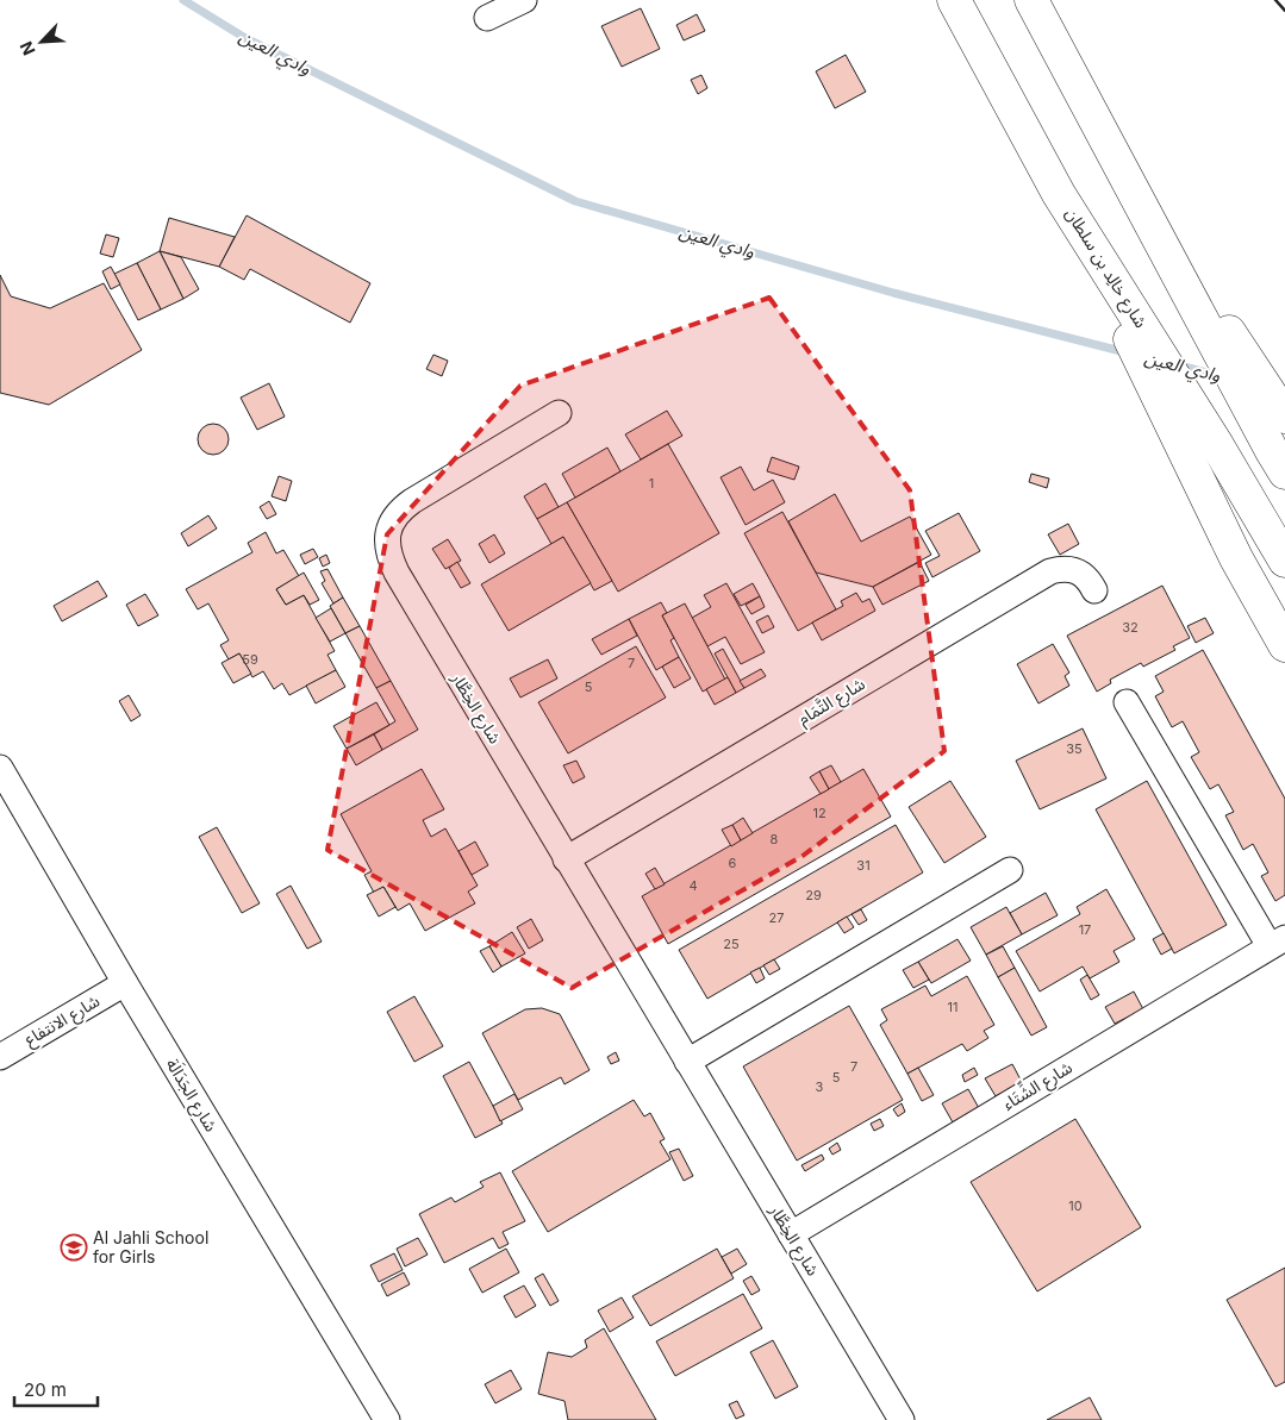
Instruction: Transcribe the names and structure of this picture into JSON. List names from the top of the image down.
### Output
{
  "streets": {
    "main road": ["شارع خالِد بن سلطان"],
    "street": [
      "شارع التَّمَام",
      "شارع الخِطَّار",
      "شارع الانتفاع",
      "شارع الشِّتَاء",
      "شارع الجَدَالَة"
    ]
  },
  "crossings": [
    ["شارع التَّمَام", "شارع الخِطَّار"],
    ["شارع الخِطَّار", "شارع الشِّتَاء"],
    ["شارع الانتفاع", "شارع الجَدَالَة"]
  ],
  "water": ["وادي العين"],
  "places": {
    "school or university": ["Al Jahli School for Girls"]
  },
  "house_numbers": [
    "1",
    "32",
    "59",
    "7",
    "5",
    "35",
    "12",
    "8",
    "6",
    "31",
    "4",
    "29",
    "27",
    "17",
    "25",
    "11",
    "7",
    "5",
    "3",
    "10"
  ],
  "scale_bar": "20 m",
  "north": "bottom left"
}
